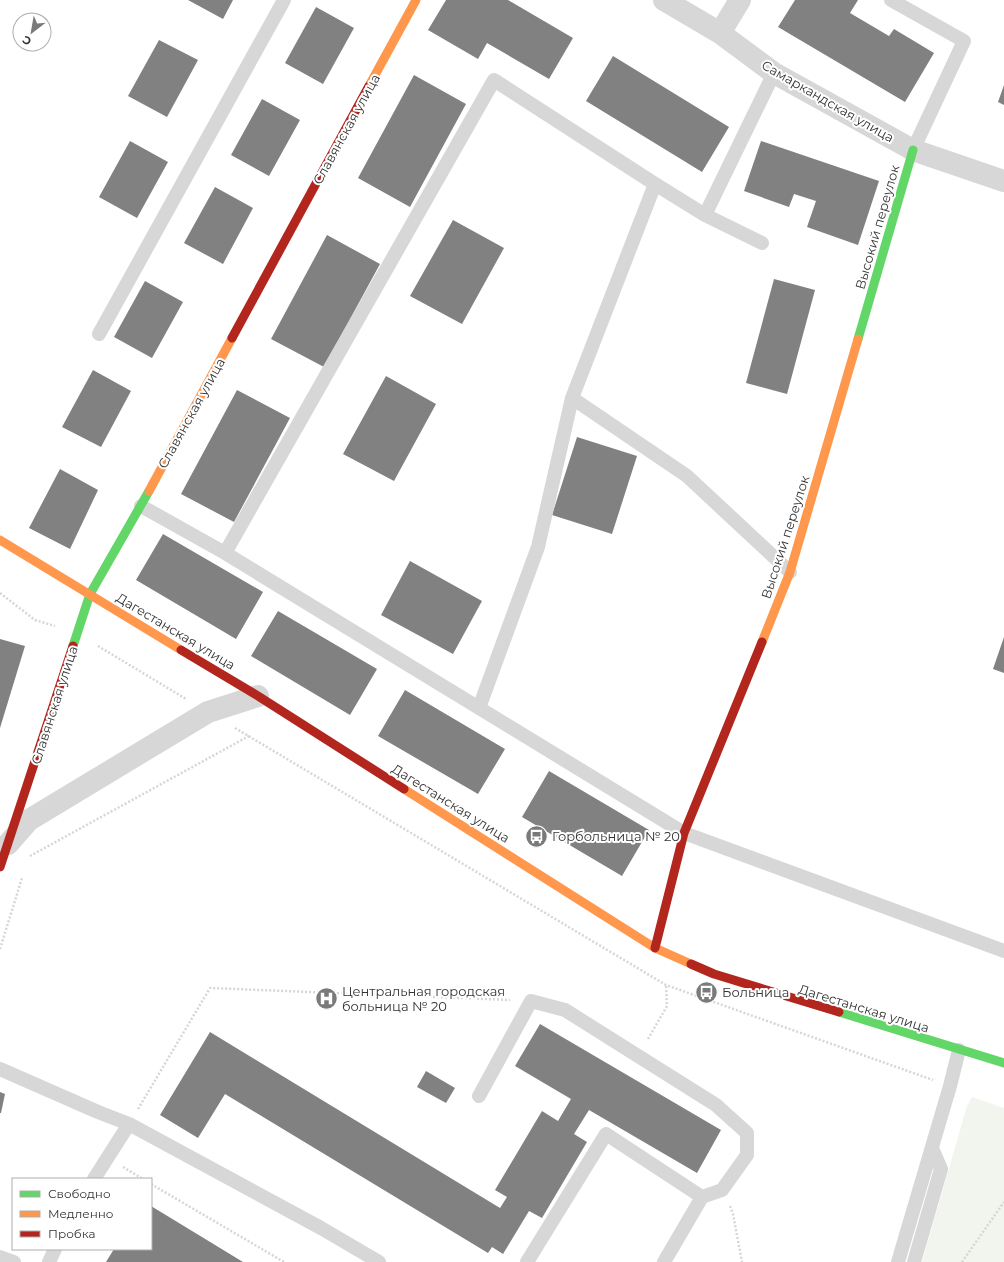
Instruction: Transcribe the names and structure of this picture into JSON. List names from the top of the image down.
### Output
{
  "streets": {
    "street": [
      "Самаркандская улица",
      "Славянская улица",
      "Высокий переулок",
      "Дагестанская улица"
    ]
  },
  "crossings": [
    ["Самаркандская улица", "Высокий переулок"],
    ["Славянская улица", "Дагестанская улица"],
    ["Высокий переулок", "Дагестанская улица"]
  ],
  "places": {
    "bus stop": ["Горбольница № 20", "Больница"],
    "hospital": ["Центральная городская больница № 20"]
  },
  "legend": ["Свободно", "Медленно", "Пробка"],
  "north": "bottom left"
}
